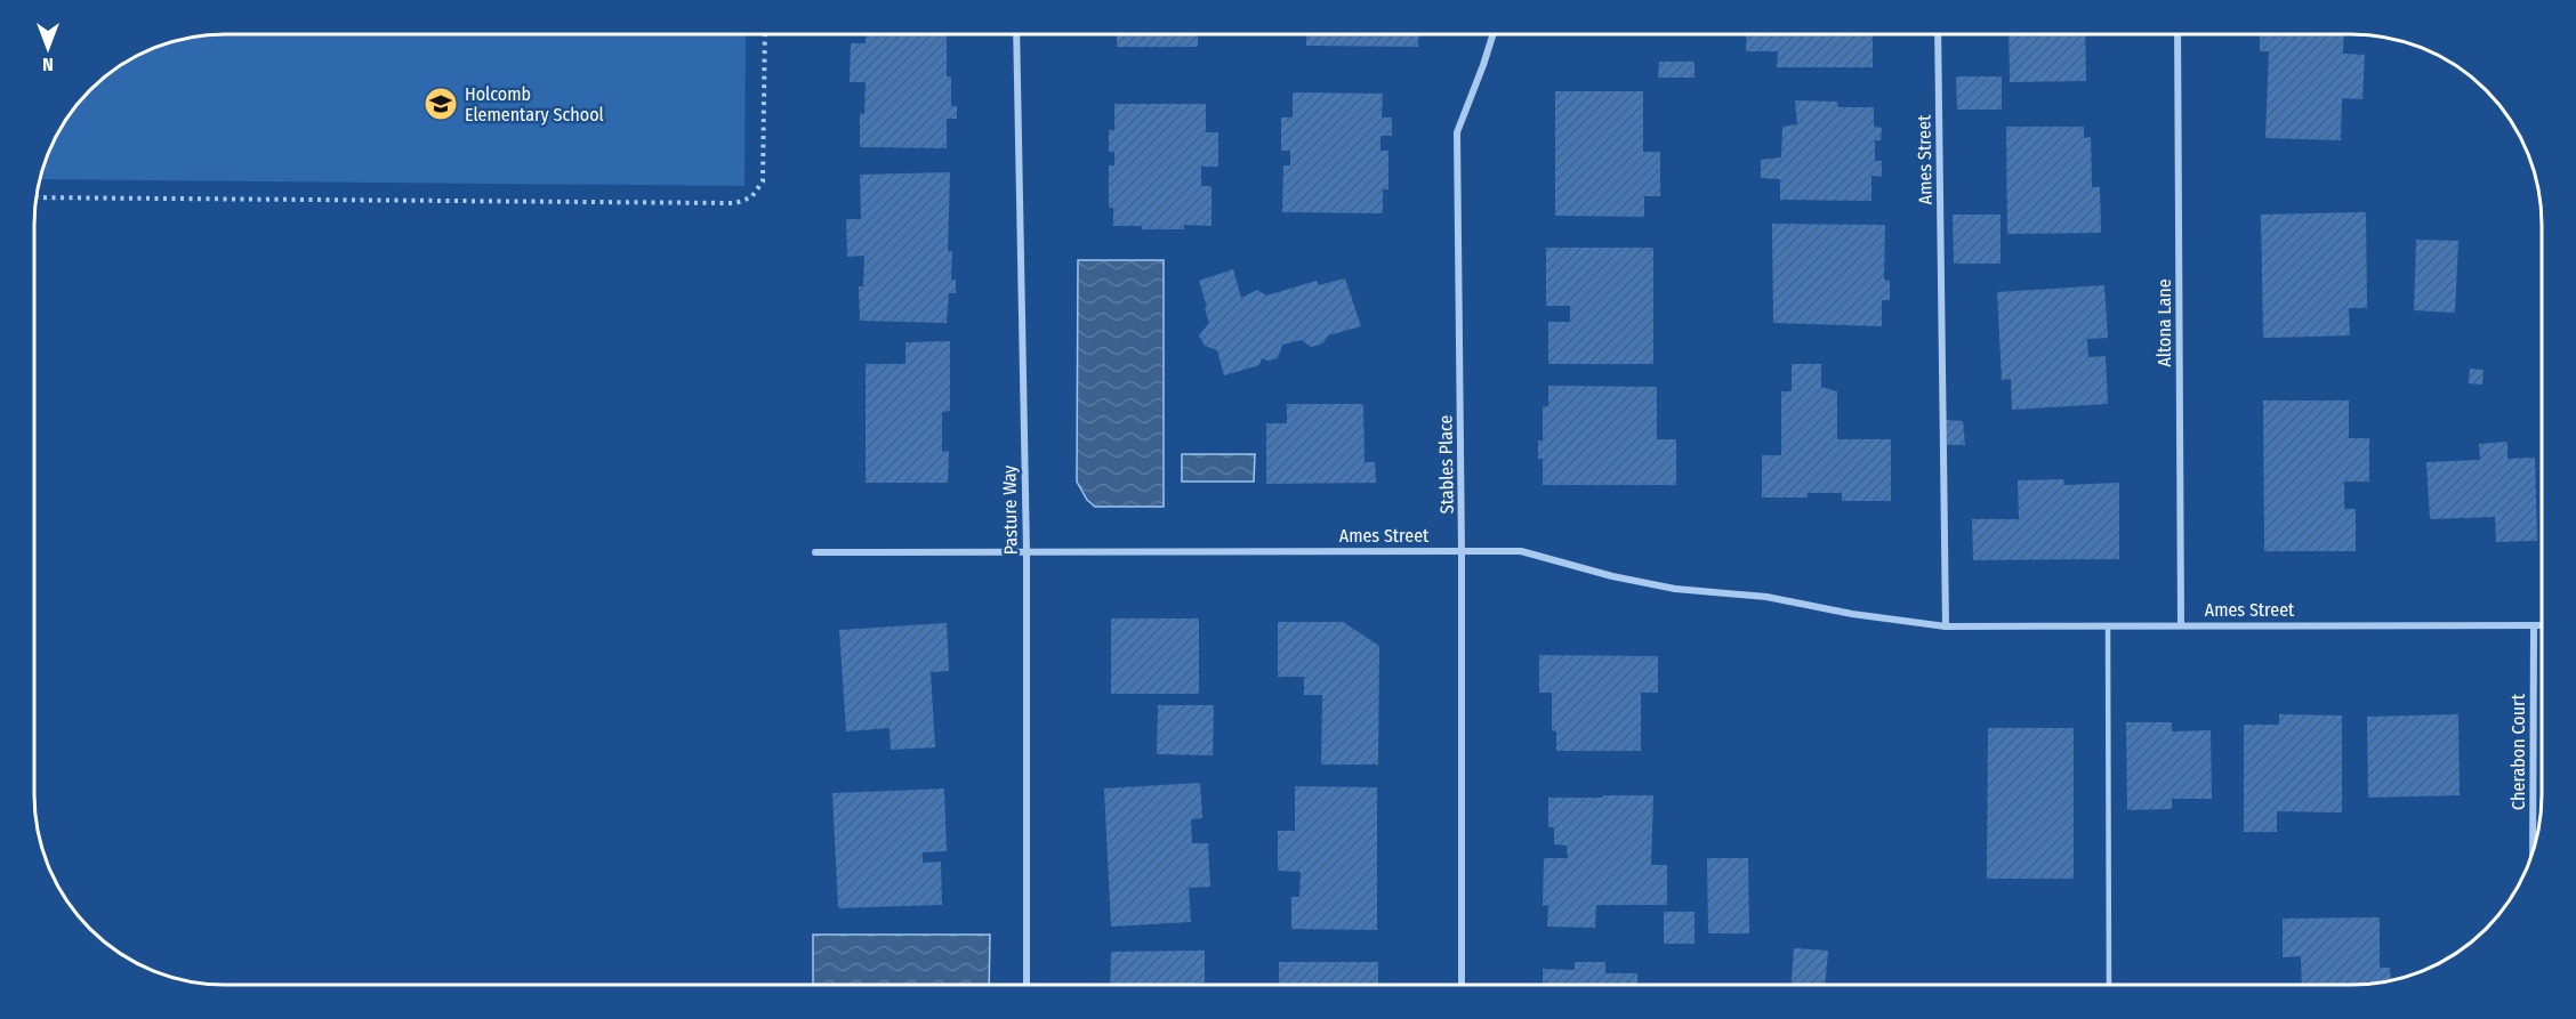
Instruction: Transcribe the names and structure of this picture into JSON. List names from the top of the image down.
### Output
{
  "streets": {
    "street": [
      "Ames Street",
      "Altona Lane",
      "Stables Place",
      "Pasture Way",
      "Cherabon Court"
    ]
  },
  "crossings": [
    ["Ames Street", "Altona Lane"],
    ["Ames Street", "Stables Place"],
    ["Ames Street", "Pasture Way"],
    ["Ames Street", "Cherabon Court"]
  ],
  "places": {
    "school or university": ["Holcomb Elementary School"]
  },
  "north": "bottom"
}
